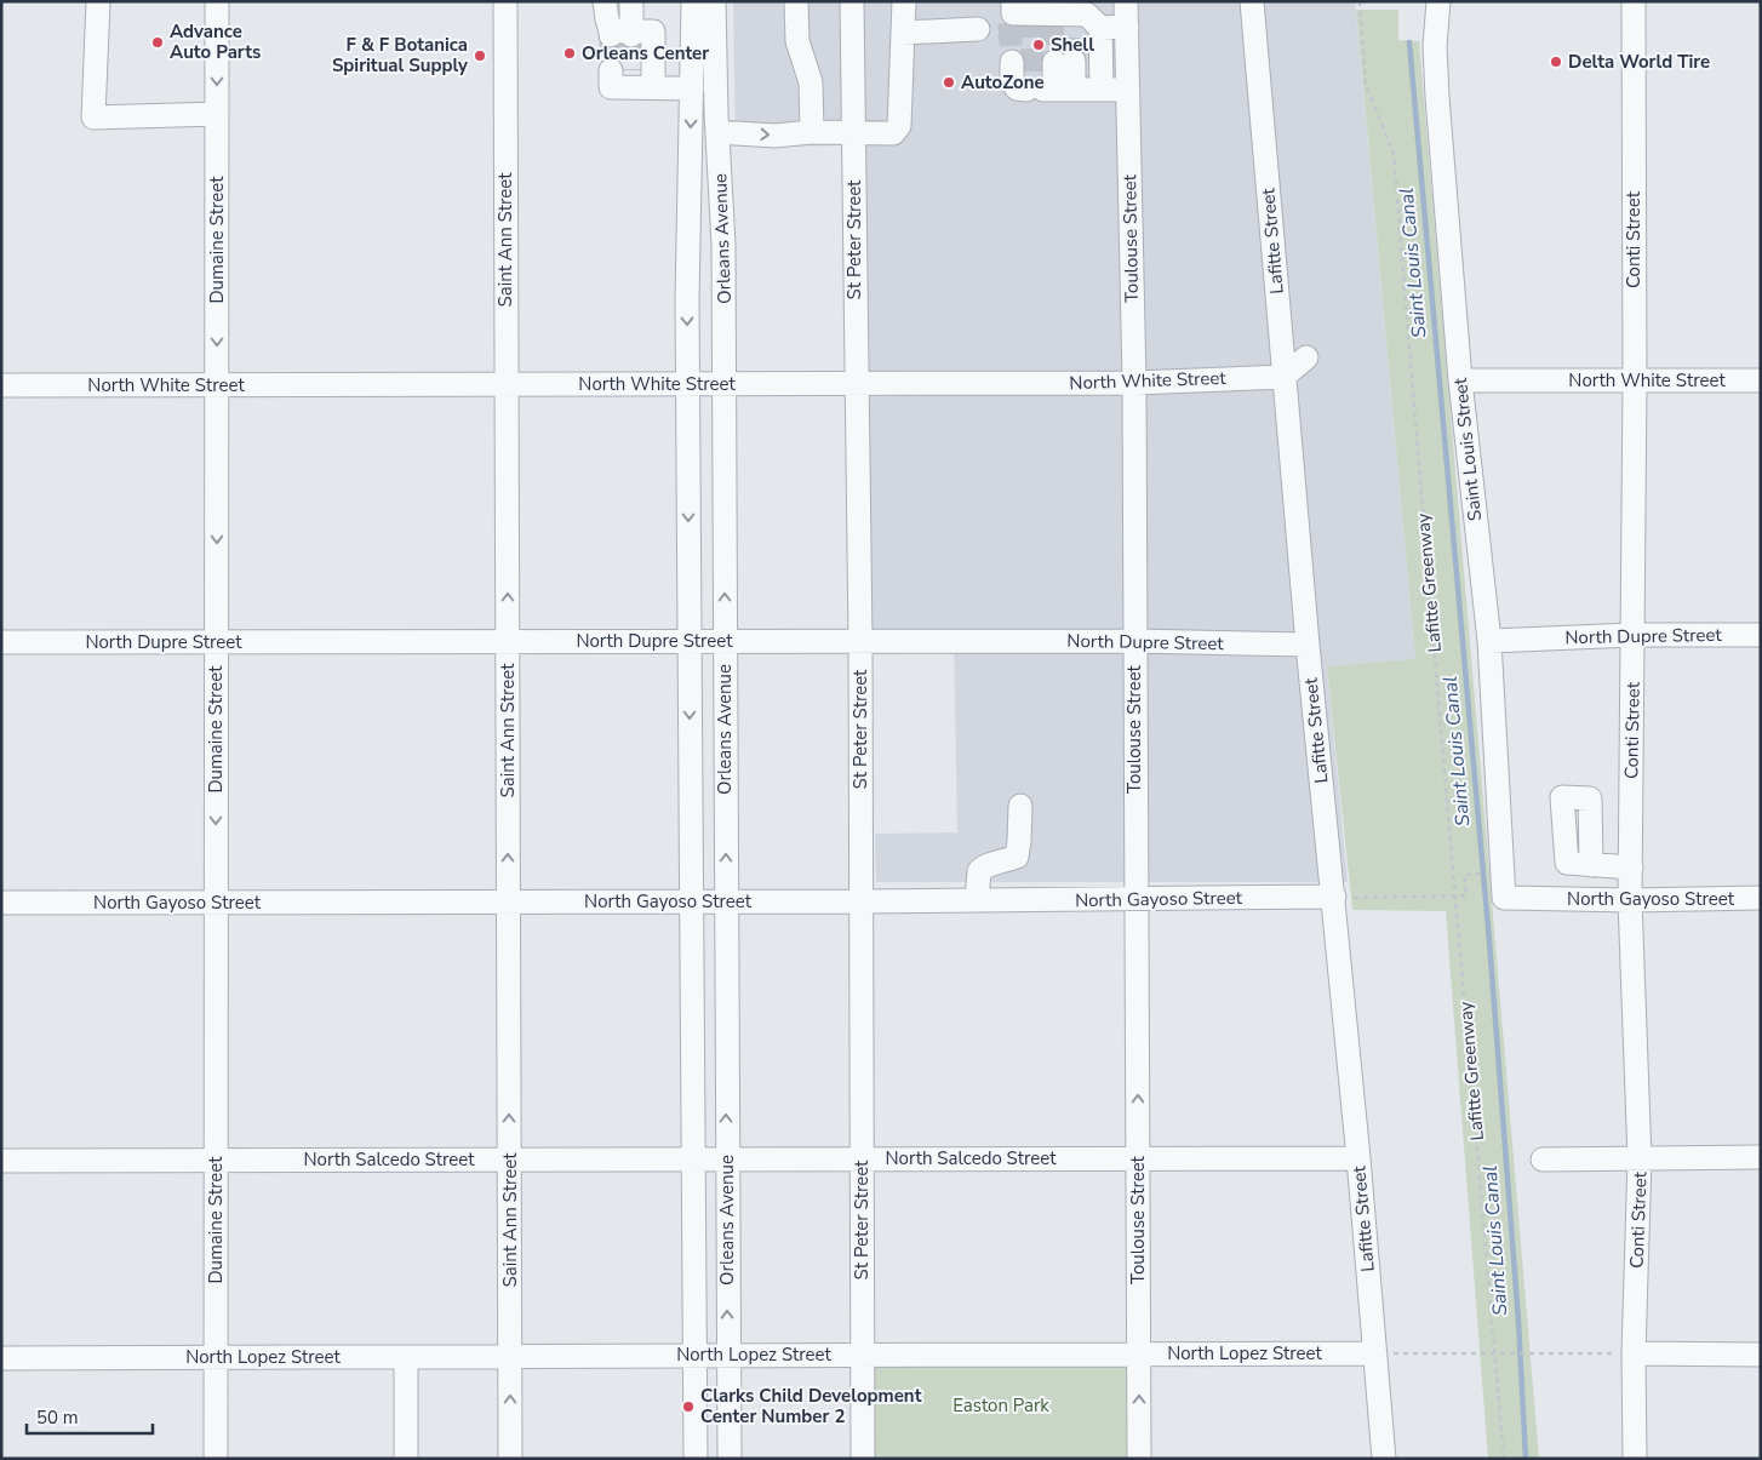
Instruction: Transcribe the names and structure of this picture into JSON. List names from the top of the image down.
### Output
{
  "streets": {
    "street": [
      "Orleans Avenue",
      "Toulouse Street",
      "Dumaine Street",
      "Saint Ann Street",
      "St Peter Street",
      "Conti Street",
      "Lafitte Street",
      "North White Street",
      "Saint Louis Street",
      "North Dupre Street",
      "North Gayoso Street",
      "North Salcedo Street",
      "North Lopez Street"
    ],
    "path": ["Lafitte Greenway"]
  },
  "crossings": [
    ["Orleans Avenue", "North White Street"],
    ["Orleans Avenue", "North Dupre Street"],
    ["Orleans Avenue", "North Gayoso Street"],
    ["Orleans Avenue", "North Salcedo Street"],
    ["Orleans Avenue", "North Lopez Street"],
    ["Toulouse Street", "North White Street"],
    ["Toulouse Street", "North Dupre Street"],
    ["Toulouse Street", "North Gayoso Street"],
    ["Toulouse Street", "North Salcedo Street"],
    ["Toulouse Street", "North Lopez Street"],
    ["Dumaine Street", "North White Street"],
    ["Dumaine Street", "North Dupre Street"],
    ["Dumaine Street", "North Gayoso Street"],
    ["Dumaine Street", "North Salcedo Street"],
    ["Dumaine Street", "North Lopez Street"],
    ["Saint Ann Street", "North White Street"],
    ["Saint Ann Street", "North Dupre Street"],
    ["Saint Ann Street", "North Gayoso Street"],
    ["Saint Ann Street", "North Salcedo Street"],
    ["Saint Ann Street", "North Lopez Street"],
    ["St Peter Street", "North White Street"],
    ["St Peter Street", "North Dupre Street"],
    ["St Peter Street", "North Gayoso Street"],
    ["St Peter Street", "North Salcedo Street"],
    ["St Peter Street", "North Lopez Street"],
    ["Conti Street", "North White Street"],
    ["Conti Street", "North Dupre Street"],
    ["Conti Street", "North Gayoso Street"],
    ["Lafitte Street", "North White Street"],
    ["Lafitte Street", "North Dupre Street"],
    ["Lafitte Street", "North Gayoso Street"],
    ["Lafitte Street", "North Salcedo Street"],
    ["Lafitte Street", "North Lopez Street"],
    ["North White Street", "Saint Louis Street"],
    ["Saint Louis Street", "North Dupre Street"],
    ["Saint Louis Street", "North Gayoso Street"]
  ],
  "one_way": ["Dumaine Street", "Saint Ann Street"],
  "water": ["Saint Louis Canal"],
  "parks": ["Easton Park"],
  "places": [
    "Advance Auto Parts",
    "Shell",
    "Orleans Center",
    "F & F Botanica Spiritual Supply",
    "Delta World Tire",
    "AutoZone",
    "Clarks Child Development Center Number 2"
  ],
  "scale_bar": "50 m"
}
